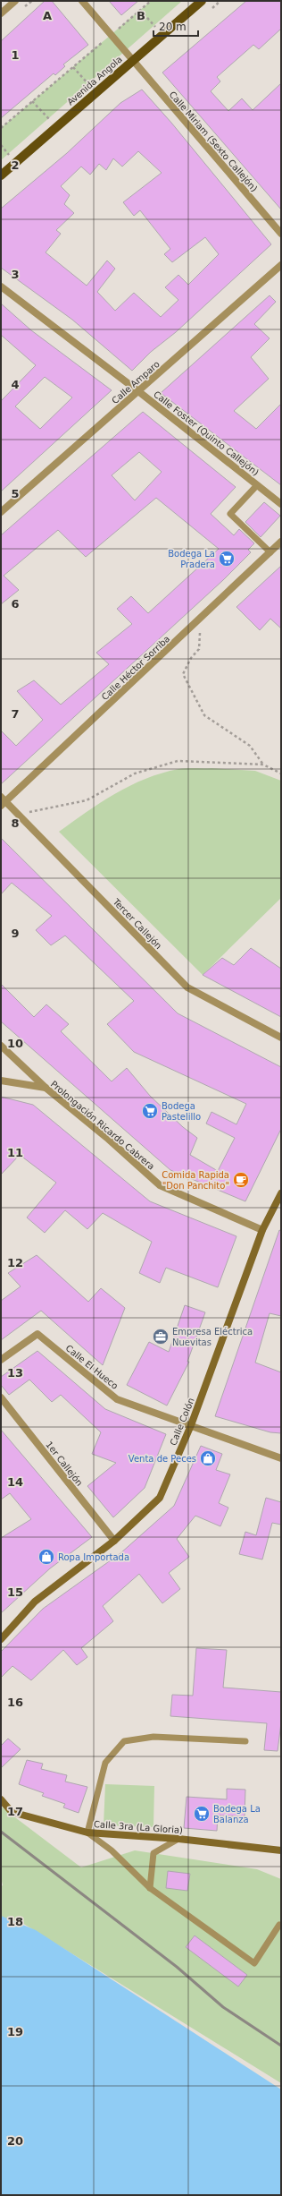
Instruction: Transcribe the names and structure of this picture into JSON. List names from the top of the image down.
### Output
{
  "streets": {
    "main road": ["Avenida Angola"],
    "street": [
      "Calle Miriam (Sexto Callejón)",
      "Calle Amparo",
      "Calle Foster (Quinto Callejón)",
      "Calle Héctor Sorriba",
      "Tercer Callejón",
      "Prolongación Ricardo Cabrera",
      "Calle El Hueco",
      "Calle Colón",
      "1er Callejón",
      "Calle 3ra (La Gloria)"
    ]
  },
  "crossings": [
    ["Avenida Angola", "Calle Miriam (Sexto Callejón)"],
    ["Calle Amparo", "Calle Foster (Quinto Callejón)"],
    ["Calle Héctor Sorriba", "Tercer Callejón"],
    ["Prolongación Ricardo Cabrera", "Calle Colón"],
    ["Calle El Hueco", "Calle Colón"],
    ["Calle Colón", "1er Callejón"]
  ],
  "places": {
    "supermarket": ["Bodega La Pradera", "Bodega Pastelillo", "Bodega La Balanza"],
    "cafe": ["Comida Rapida \"Don Panchito\""],
    "office": ["Empresa Eléctrica Nuevitas"],
    "shop": ["Venta de Peces", "Ropa Importada"]
  },
  "scale_bar": "20 m",
  "grid": {
    "columns": ["A", "B"],
    "rows": [
      "1",
      "2",
      "3",
      "4",
      "5",
      "6",
      "7",
      "8",
      "9",
      "10",
      "11",
      "12",
      "13",
      "14",
      "15",
      "16",
      "17",
      "18",
      "19",
      "20"
    ]
  }
}
